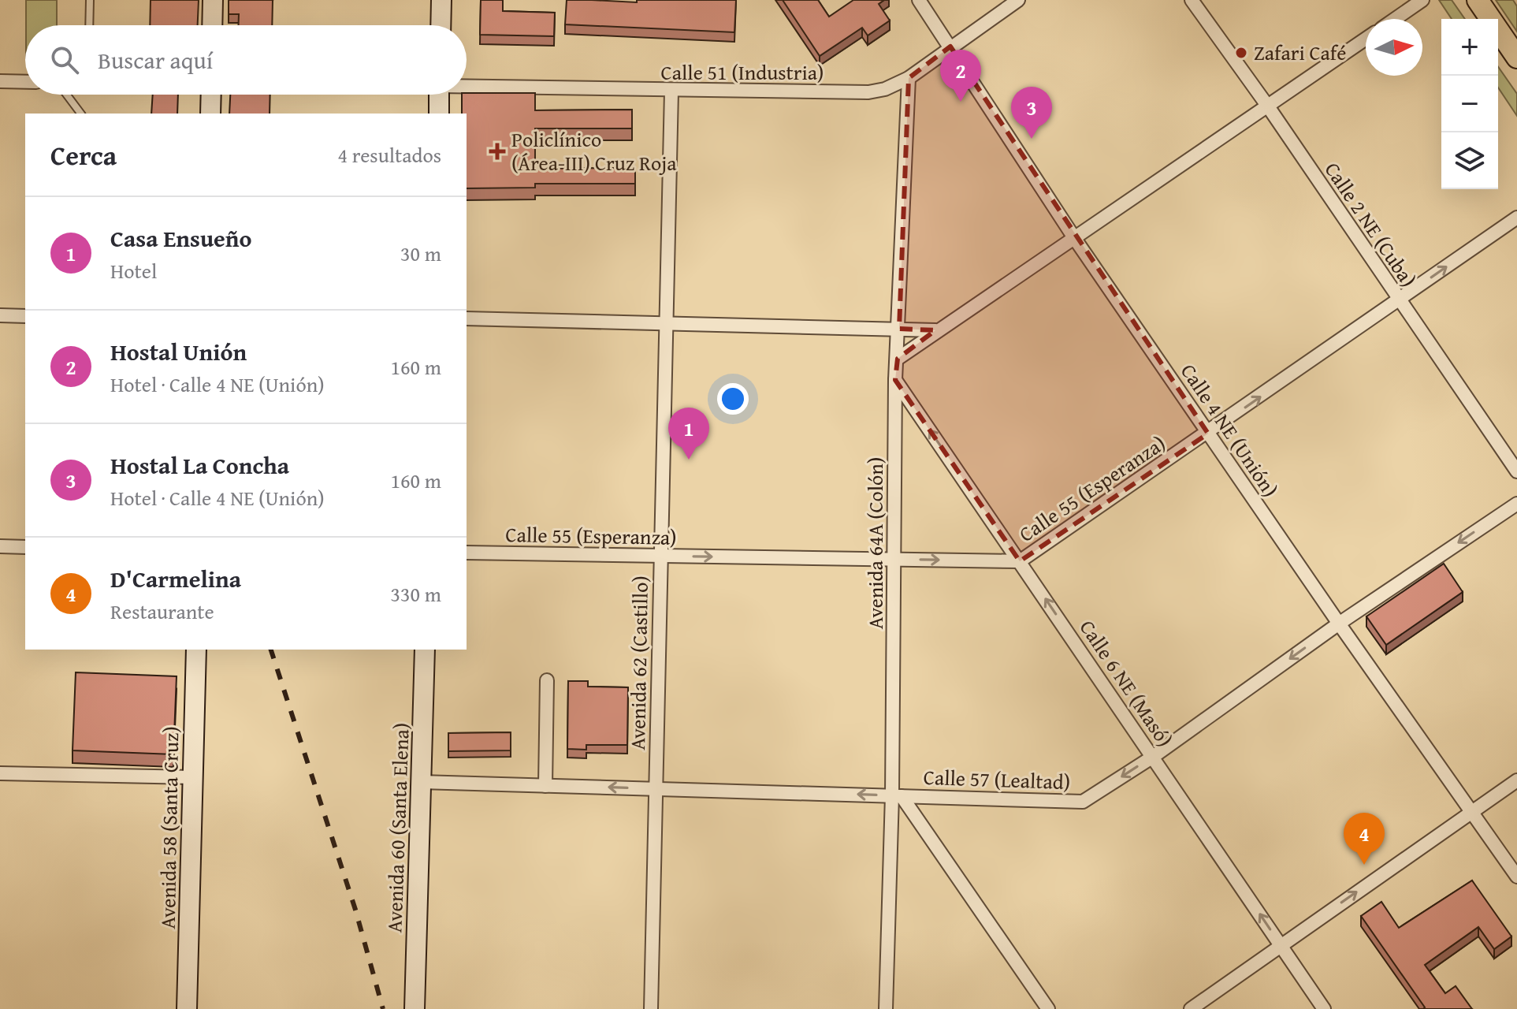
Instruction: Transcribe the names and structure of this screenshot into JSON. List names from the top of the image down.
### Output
{
  "streets": {
    "street": [
      "Calle 51 (Industria)",
      "Calle 2 NE (Cuba)",
      "Calle 4 NE (Unión)",
      "Calle 55 (Esperanza)",
      "Avenida 64A (Colón)",
      "Avenida 62 (Castillo)",
      "Calle 6 NE (Masó)",
      "Calle 57 (Lealtad)",
      "Avenida 58 (Santa Cruz)",
      "Avenida 60 (Santa Elena)"
    ]
  },
  "crossings": [
    ["Calle 51 (Industria)", "Calle 4 NE (Unión)"],
    ["Calle 51 (Industria)", "Avenida 64A (Colón)"],
    ["Calle 51 (Industria)", "Avenida 62 (Castillo)"],
    ["Calle 2 NE (Cuba)", "Calle 55 (Esperanza)"],
    ["Calle 4 NE (Unión)", "Calle 55 (Esperanza)"],
    ["Calle 4 NE (Unión)", "Calle 57 (Lealtad)"],
    ["Calle 55 (Esperanza)", "Avenida 64A (Colón)"],
    ["Calle 55 (Esperanza)", "Avenida 62 (Castillo)"],
    ["Calle 55 (Esperanza)", "Calle 6 NE (Masó)"],
    ["Avenida 64A (Colón)", "Calle 6 NE (Masó)"],
    ["Avenida 64A (Colón)", "Calle 57 (Lealtad)"],
    ["Avenida 62 (Castillo)", "Calle 57 (Lealtad)"],
    ["Calle 6 NE (Masó)", "Calle 57 (Lealtad)"],
    ["Calle 57 (Lealtad)", "Avenida 60 (Santa Elena)"]
  ],
  "one_way": ["Calle 55 (Esperanza)", "Calle 6 NE (Masó)", "Calle 57 (Lealtad)"],
  "places": {
    "other": ["Zafari Café"],
    "health": ["Policlínico (Área-III) Cruz Roja"]
  },
  "north": "right",
  "page": {
    "map_buttons": ["+", "−"],
    "search": "Buscar aquí",
    "pins": [
      "2",
      "3",
      "1",
      "4"
    ],
    "heading": ["Cerca", "4 resultados"],
    "list": [
      {
        "mark": "1",
        "name": "Casa Ensueño",
        "note": "Hotel",
        "value": "30 m"
      },
      {
        "mark": "2",
        "name": "Hostal Unión",
        "note": "Hotel · Calle 4 NE (Unión)",
        "value": "160 m"
      },
      {
        "mark": "3",
        "name": "Hostal La Concha",
        "note": "Hotel · Calle 4 NE (Unión)",
        "value": "160 m"
      },
      {
        "mark": "4",
        "name": "D'Carmelina",
        "note": "Restaurante",
        "value": "330 m"
      }
    ]
  }
}
